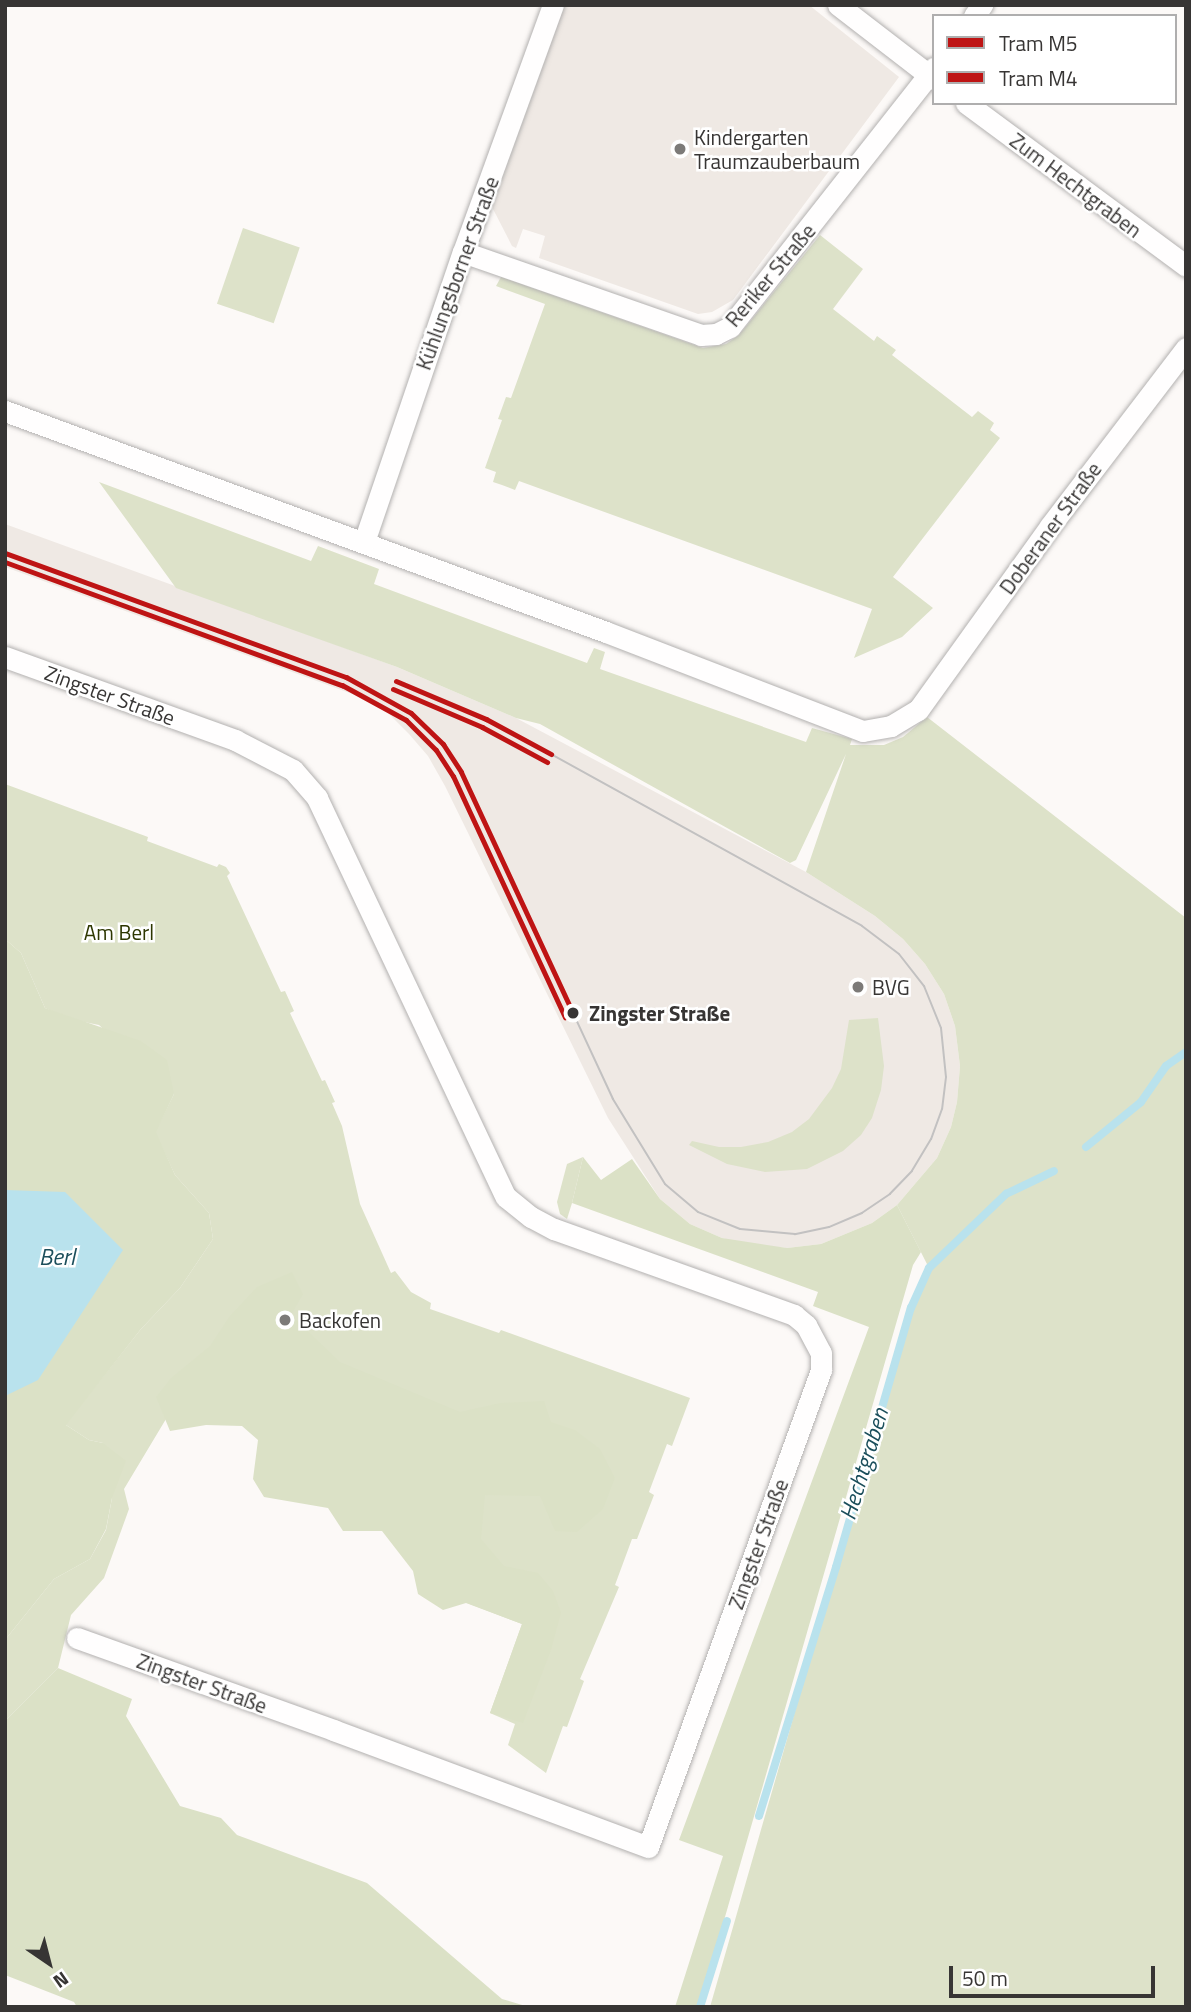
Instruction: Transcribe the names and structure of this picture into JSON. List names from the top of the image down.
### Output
{
  "streets": {
    "street": [
      "Zum Hechtgraben",
      "Kühlungsborner Straße",
      "Reriker Straße",
      "Doberaner Straße",
      "Zingster Straße"
    ]
  },
  "crossings": [
    ["Kühlungsborner Straße", "Reriker Straße"],
    ["Kühlungsborner Straße", "Doberaner Straße"]
  ],
  "water": ["Berl", "Hechtgraben"],
  "parks": ["Am Berl"],
  "places": [
    "Kindergarten Traumzauberbaum",
    "BVG",
    "Zingster Straße",
    "Backofen"
  ],
  "lines": ["tram line M5", "tram line M4"],
  "legend": ["Tram M5", "Tram M4"],
  "scale_bar": "50 m",
  "north": "bottom right"
}
